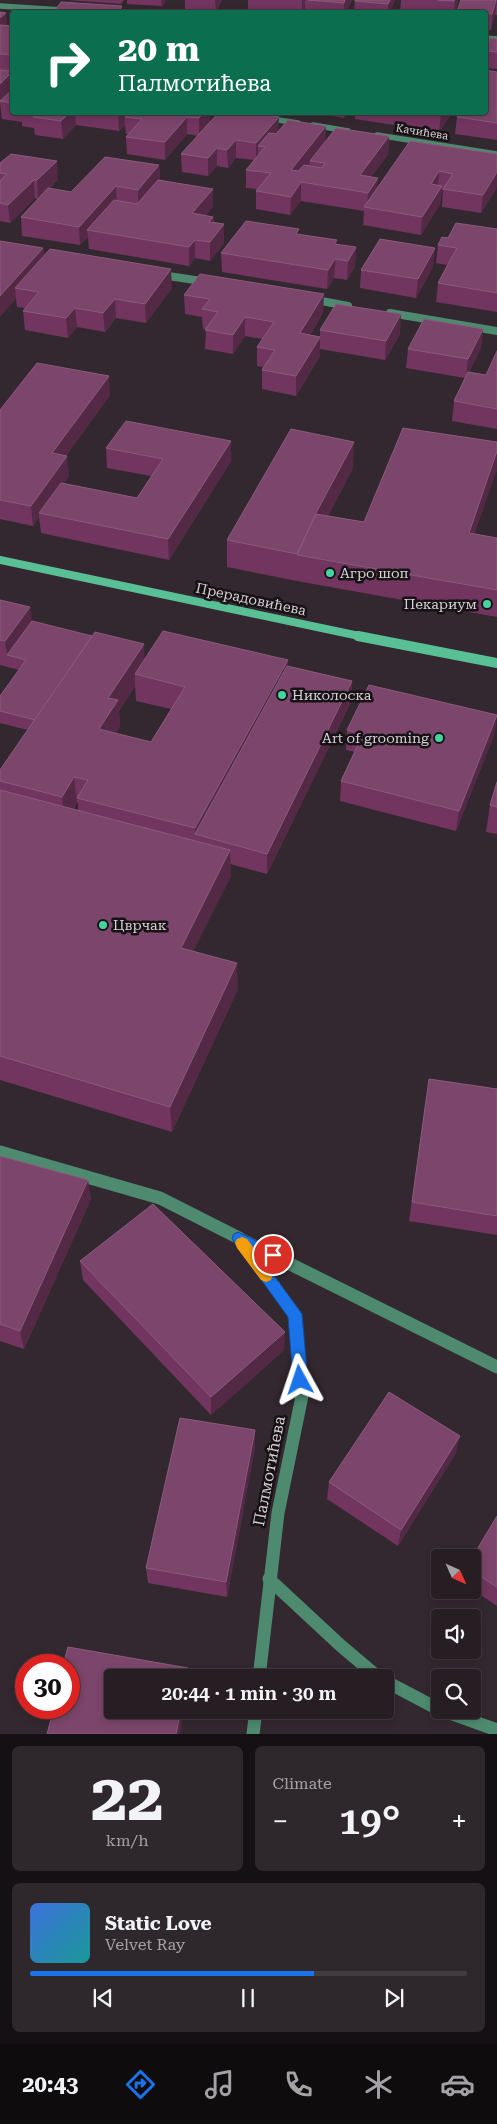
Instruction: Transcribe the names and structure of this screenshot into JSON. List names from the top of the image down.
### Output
{
  "streets": {
    "main road": ["Прерадовићева"],
    "street": ["Качићева", "Палмотићева"]
  },
  "places": [
    "Агро шоп",
    "Пекариум",
    "Николоска",
    "Art of grooming",
    "Цврчак"
  ],
  "north": "bottom right",
  "page": {
    "turn": ["20 m", "Палмотићева"],
    "limit": "30",
    "trip": "20:44 · 1 min · 30 m",
    "tile": [
      ["22", "km/h"],
      "Climate"
    ],
    "heat": ["−", "19°", "+"],
    "song": ["Static Love", "Velvet Ray"],
    "tabs": "20:43"
  }
}
